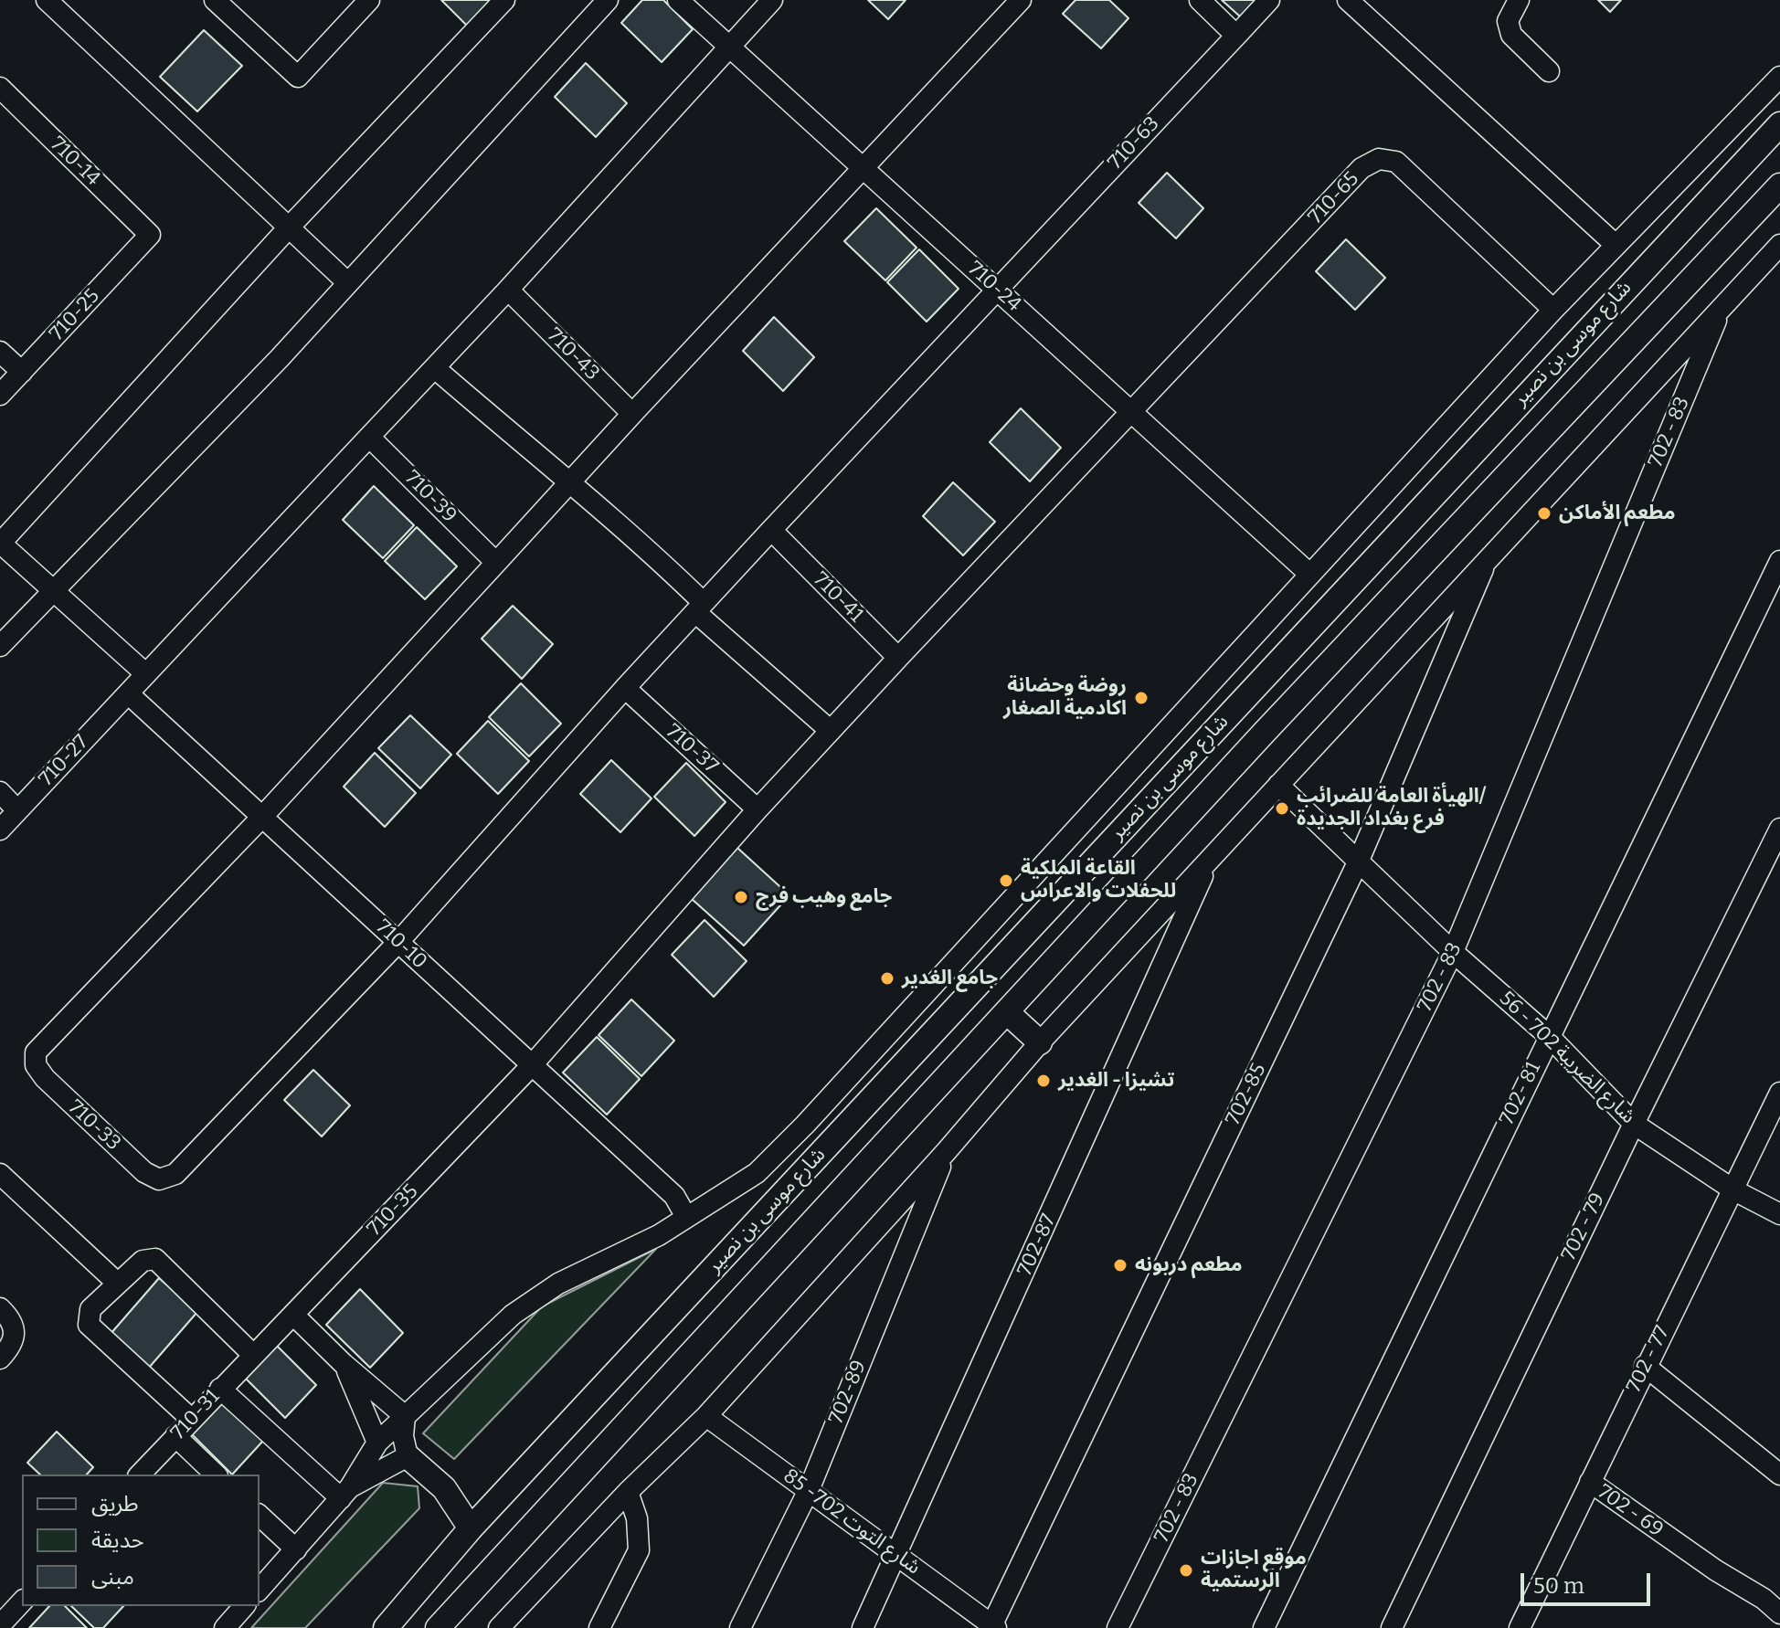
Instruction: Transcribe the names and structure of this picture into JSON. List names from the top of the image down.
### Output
{
  "streets": {
    "main road": ["شارع موسى بن نصير"],
    "street": [
      "710-63",
      "710-14",
      "710-65",
      "710-24",
      "710-25",
      "710-43",
      "702 - 83",
      "710-39",
      "710-41",
      "710-37",
      "710-27",
      "710-10",
      "شارع الضريبة 702 - 56",
      "702- 81",
      "702-85",
      "710-33",
      "710-35",
      "702 - 79",
      "702-87",
      "702 - 77",
      "702-89",
      "710-31",
      "702 - 69",
      "شارع التوت 702- 85"
    ]
  },
  "crossings": [
    ["710-63", "710-24"],
    ["710-14", "710-25"],
    ["710-65", "710-24"],
    ["702 - 83", "شارع الضريبة 702 - 56"],
    ["710-27", "710-10"],
    ["710-10", "710-33"],
    ["710-10", "710-35"],
    ["شارع الضريبة 702 - 56", "702- 81"],
    ["شارع الضريبة 702 - 56", "702-85"],
    ["شارع الضريبة 702 - 56", "702 - 79"],
    ["شارع الضريبة 702 - 56", "702 - 77"],
    ["702-85", "شارع التوت 702- 85"],
    ["710-35", "710-31"],
    ["702-87", "شارع التوت 702- 85"],
    ["702 - 77", "702 - 69"],
    ["702-89", "شارع التوت 702- 85"]
  ],
  "places": [
    "مطعم الأماكن",
    "روضة وحضانة اكادمية الصغار",
    "الهيأة العامة للضرائب/ فرع بغداد الجديدة",
    "القاعة الملكية للحفلات والاعراس",
    "جامع وهيب فرج",
    "جامع الغدير",
    "تشيزا - الغدير",
    "مطعم دربونه",
    "موقع اجازات الرستمية"
  ],
  "legend": ["طريق", "حديقة", "مبنى"],
  "scale_bar": "50 m"
}
